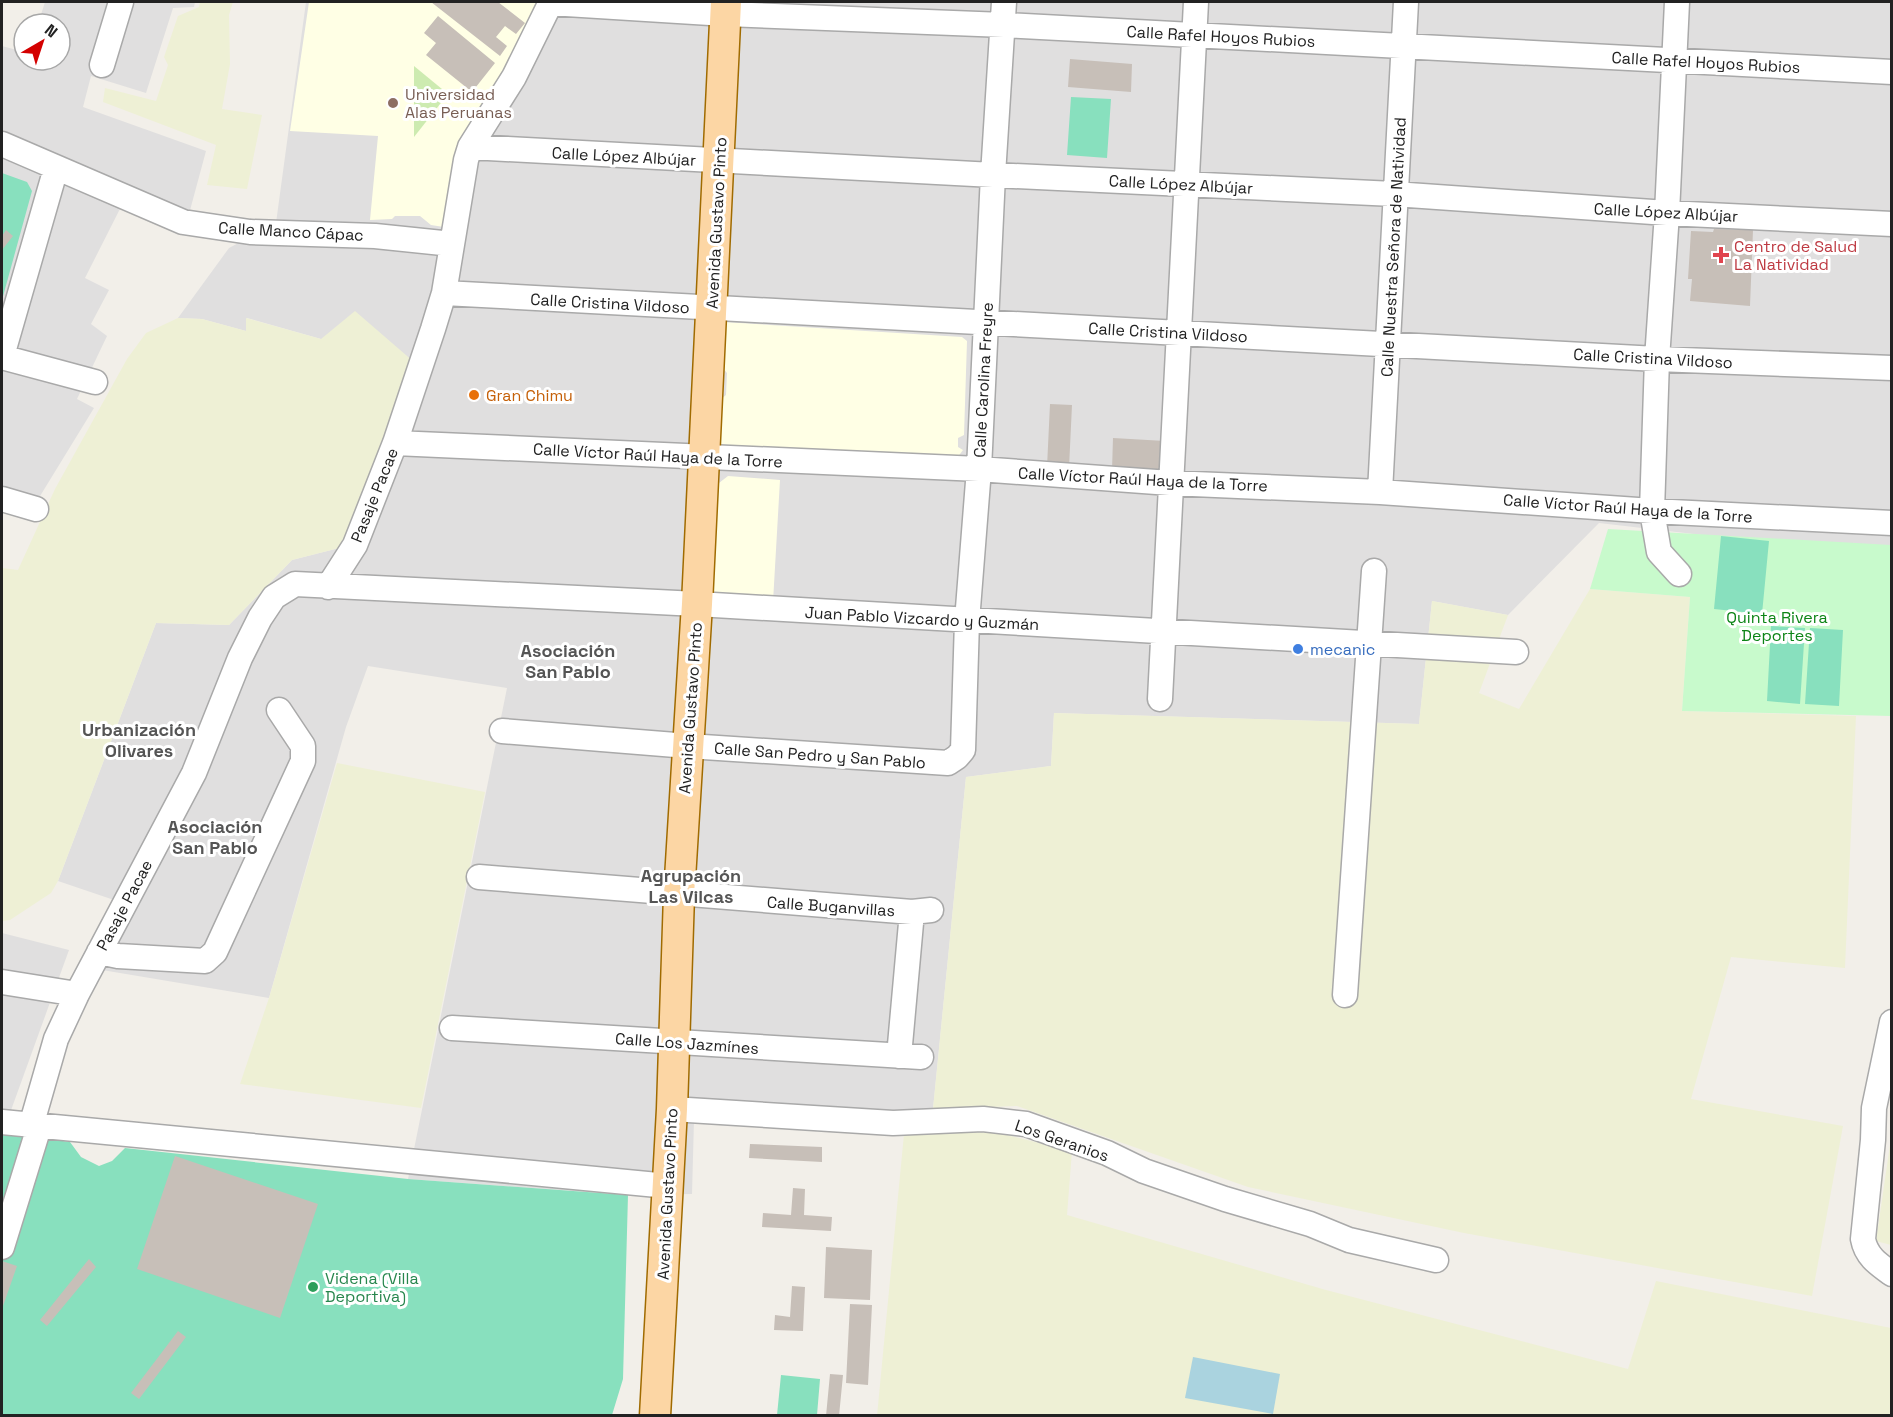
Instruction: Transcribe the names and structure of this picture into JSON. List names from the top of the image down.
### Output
{
  "streets": {
    "main road": ["Avenida Gustavo Pinto"],
    "street": [
      "Calle Rafel Hoyos Rubios",
      "Calle López Albújar",
      "Calle Manco Cápac",
      "Calle Nuestra Señora de Natividad",
      "Calle Cristina Vildoso",
      "Calle Carolina Freyre",
      "Calle Víctor Raúl Haya de la Torre",
      "Pasaje Pacae",
      "Juan Pablo Vizcardo y Guzmán",
      "Calle San Pedro y San Pablo",
      "Calle Buganvillas",
      "Calle Los Jazmínes",
      "Los Geranios"
    ]
  },
  "crossings": [
    ["Calle Rafel Hoyos Rubios", "Avenida Gustavo Pinto"],
    ["Calle Rafel Hoyos Rubios", "Calle Nuestra Señora de Natividad"],
    ["Calle Rafel Hoyos Rubios", "Calle Carolina Freyre"],
    ["Calle Rafel Hoyos Rubios", "Pasaje Pacae"],
    ["Calle López Albújar", "Avenida Gustavo Pinto"],
    ["Calle López Albújar", "Calle Nuestra Señora de Natividad"],
    ["Calle López Albújar", "Calle Carolina Freyre"],
    ["Calle López Albújar", "Pasaje Pacae"],
    ["Avenida Gustavo Pinto", "Calle Cristina Vildoso"],
    ["Avenida Gustavo Pinto", "Calle Víctor Raúl Haya de la Torre"],
    ["Avenida Gustavo Pinto", "Juan Pablo Vizcardo y Guzmán"],
    ["Avenida Gustavo Pinto", "Calle San Pedro y San Pablo"],
    ["Avenida Gustavo Pinto", "Calle Buganvillas"],
    ["Avenida Gustavo Pinto", "Calle Los Jazmínes"],
    ["Avenida Gustavo Pinto", "Los Geranios"],
    ["Calle Manco Cápac", "Pasaje Pacae"],
    ["Calle Nuestra Señora de Natividad", "Calle Cristina Vildoso"],
    ["Calle Nuestra Señora de Natividad", "Calle Víctor Raúl Haya de la Torre"],
    ["Calle Cristina Vildoso", "Calle Carolina Freyre"],
    ["Calle Cristina Vildoso", "Pasaje Pacae"],
    ["Calle Carolina Freyre", "Calle Víctor Raúl Haya de la Torre"],
    ["Calle Carolina Freyre", "Juan Pablo Vizcardo y Guzmán"],
    ["Calle Carolina Freyre", "Calle San Pedro y San Pablo"],
    ["Calle Víctor Raúl Haya de la Torre", "Pasaje Pacae"],
    ["Pasaje Pacae", "Juan Pablo Vizcardo y Guzmán"],
    ["Calle Buganvillas", "Calle Los Jazmínes"]
  ],
  "districts": [
    "Asociación San Pablo",
    "Urbanización Olivares",
    "Asociación San Pablo",
    "Agrupación Las Vilcas"
  ],
  "parks": ["Quinta Rivera Deportes"],
  "places": {
    "other": [
      "Universidad Alas Peruanas",
      "Gran Chimu",
      "mecanic",
      "Videna (Villa Deportiva)"
    ],
    "health": ["Centro de Salud La Natividad"]
  },
  "north": "top right"
}
